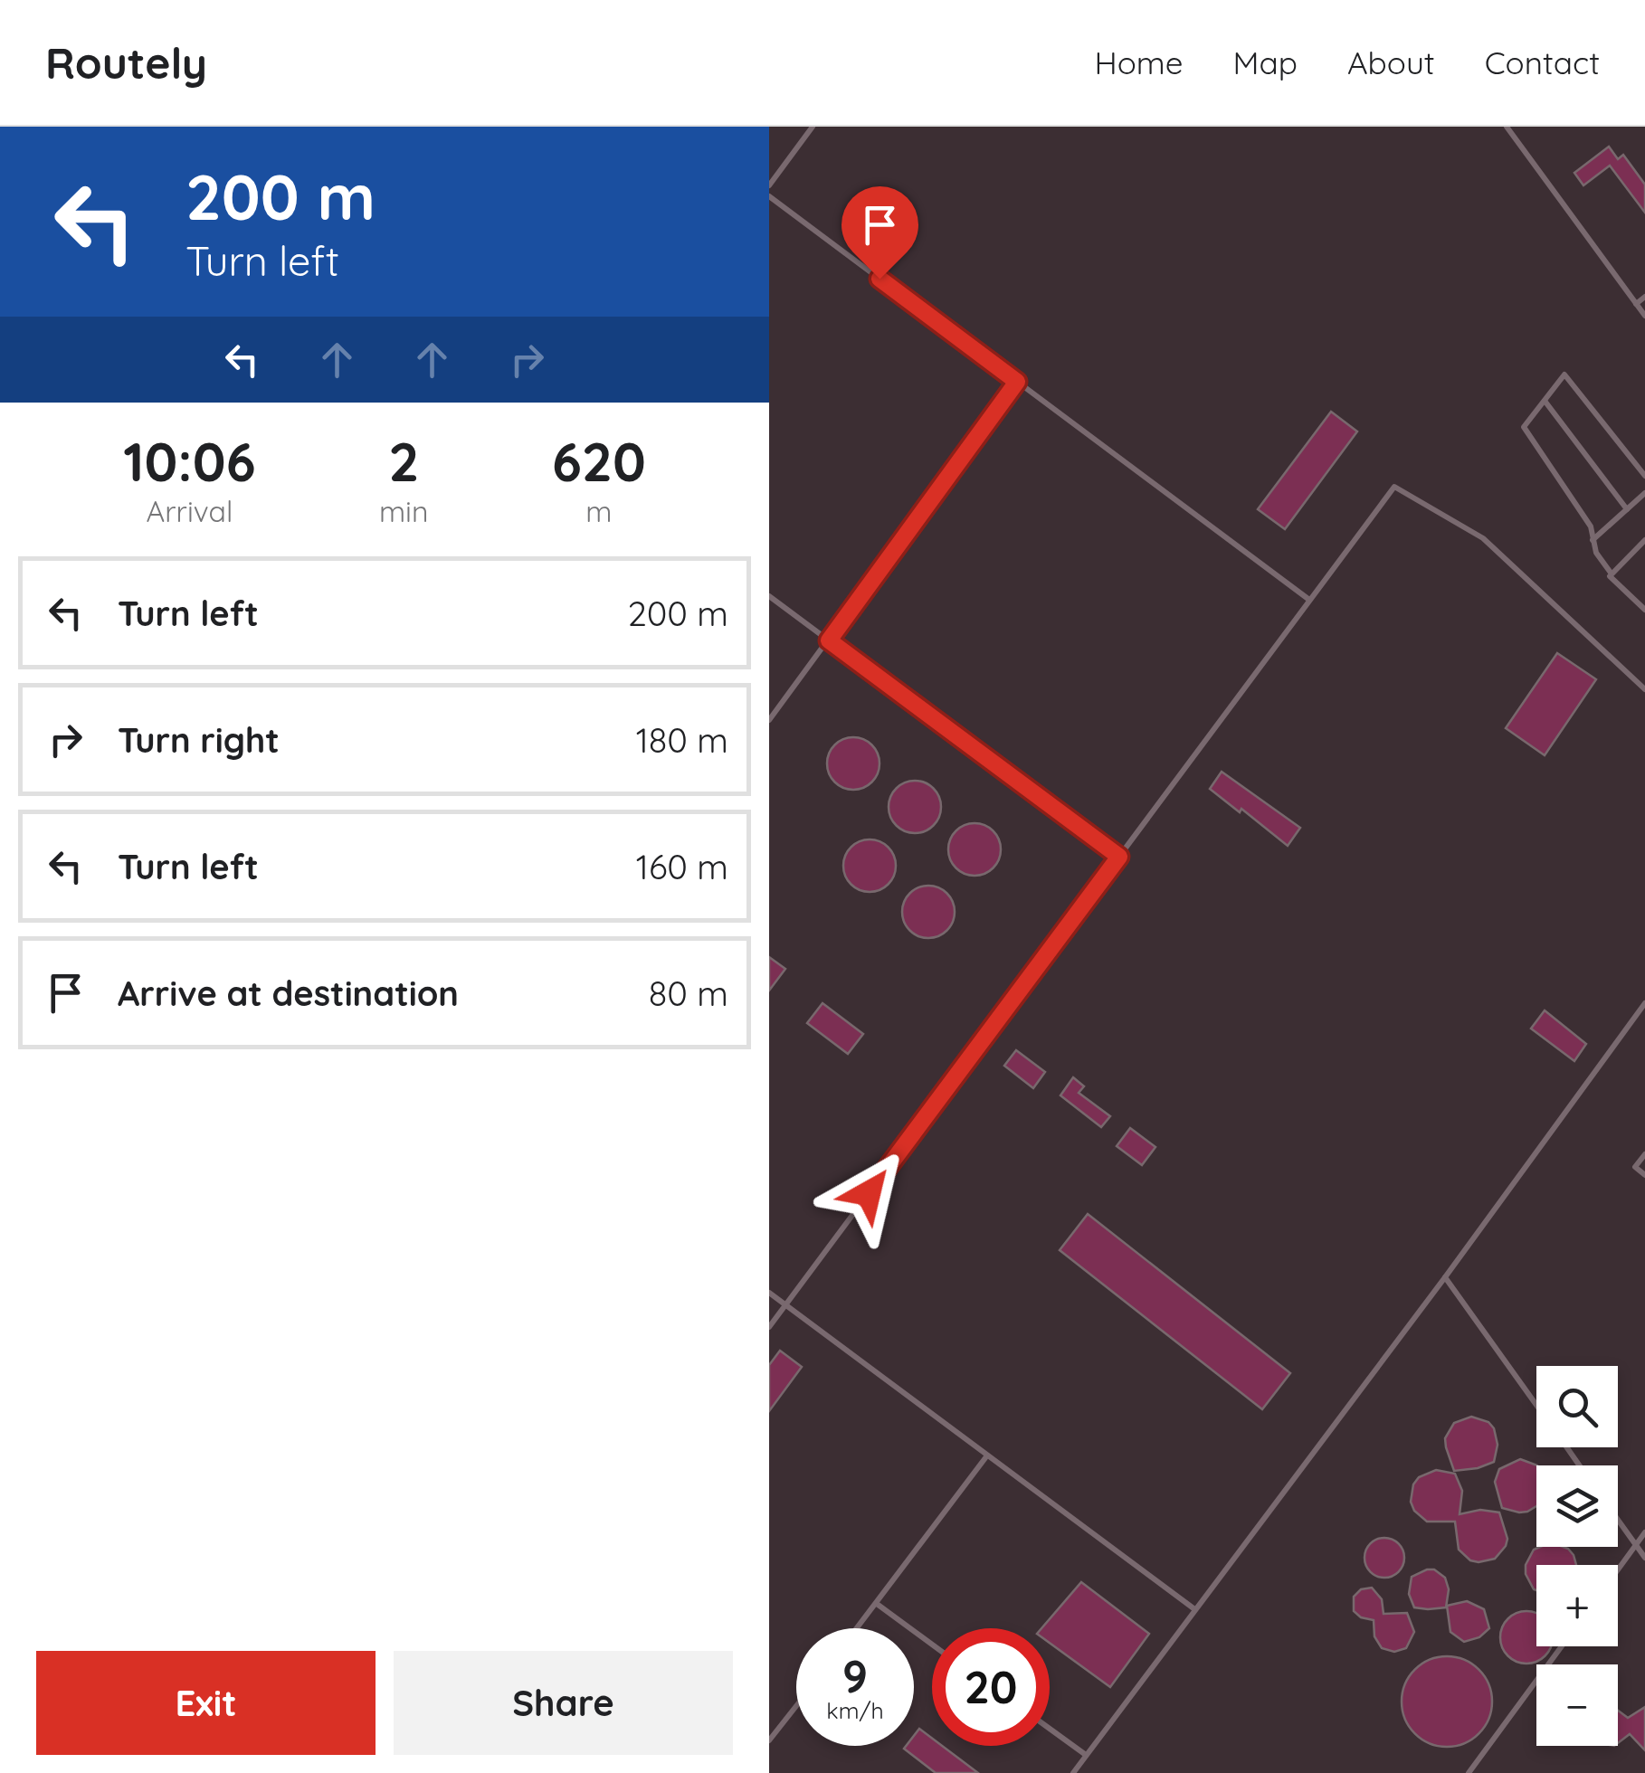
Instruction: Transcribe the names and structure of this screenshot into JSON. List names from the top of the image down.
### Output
{
  "page": {
    "header": "Routely",
    "nav": [
      "Home",
      "Map",
      "About",
      "Contact"
    ],
    "turn": ["200 m", "Turn left"],
    "eta": [
      "10:06",
      "Arrival",
      "2",
      "min",
      "620",
      "m"
    ],
    "list": [
      {
        "name": "Turn left",
        "value": "200 m"
      },
      {
        "name": "Turn right",
        "value": "180 m"
      },
      {
        "name": "Turn left",
        "value": "160 m"
      },
      {
        "name": "Arrive at destination",
        "value": "80 m"
      }
    ],
    "map_buttons": ["+", "−"],
    "speed": "9 km/h",
    "limit": "20",
    "buttons": ["Exit", "Share"]
  }
}
